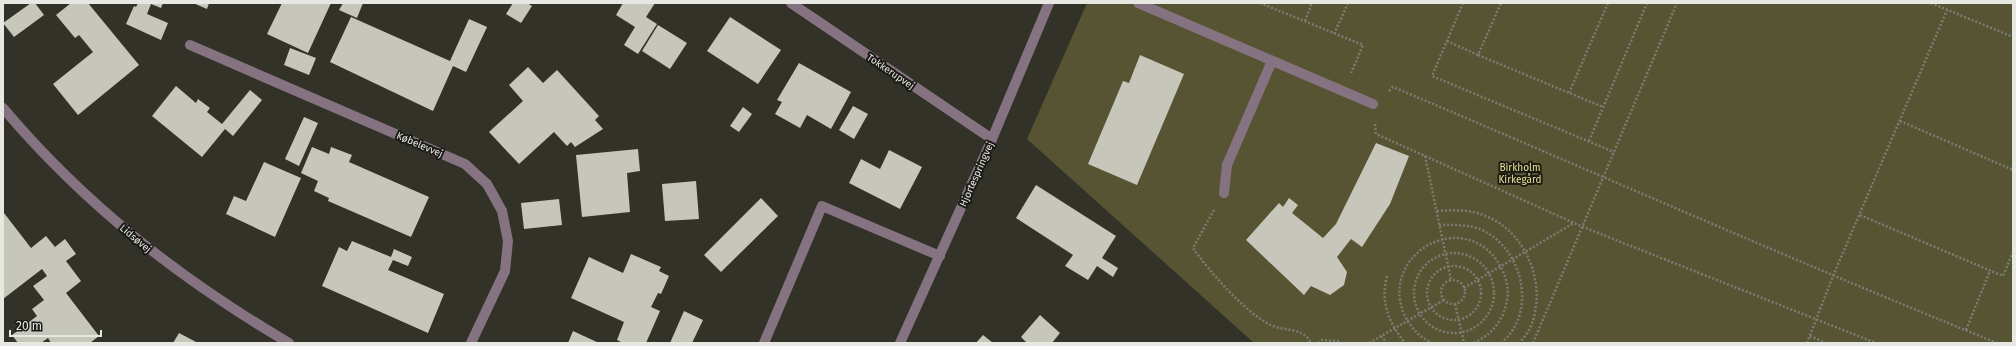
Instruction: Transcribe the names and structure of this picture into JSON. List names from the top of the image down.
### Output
{
  "streets": {
    "street": [
      "Tokkerupvej",
      "Købelevvej",
      "Hjortespringvej",
      "Lidsøvej"
    ]
  },
  "crossings": [
    ["Tokkerupvej", "Hjortespringvej"]
  ],
  "parks": ["Birkholm Kirkegård"],
  "scale_bar": "20 m"
}
